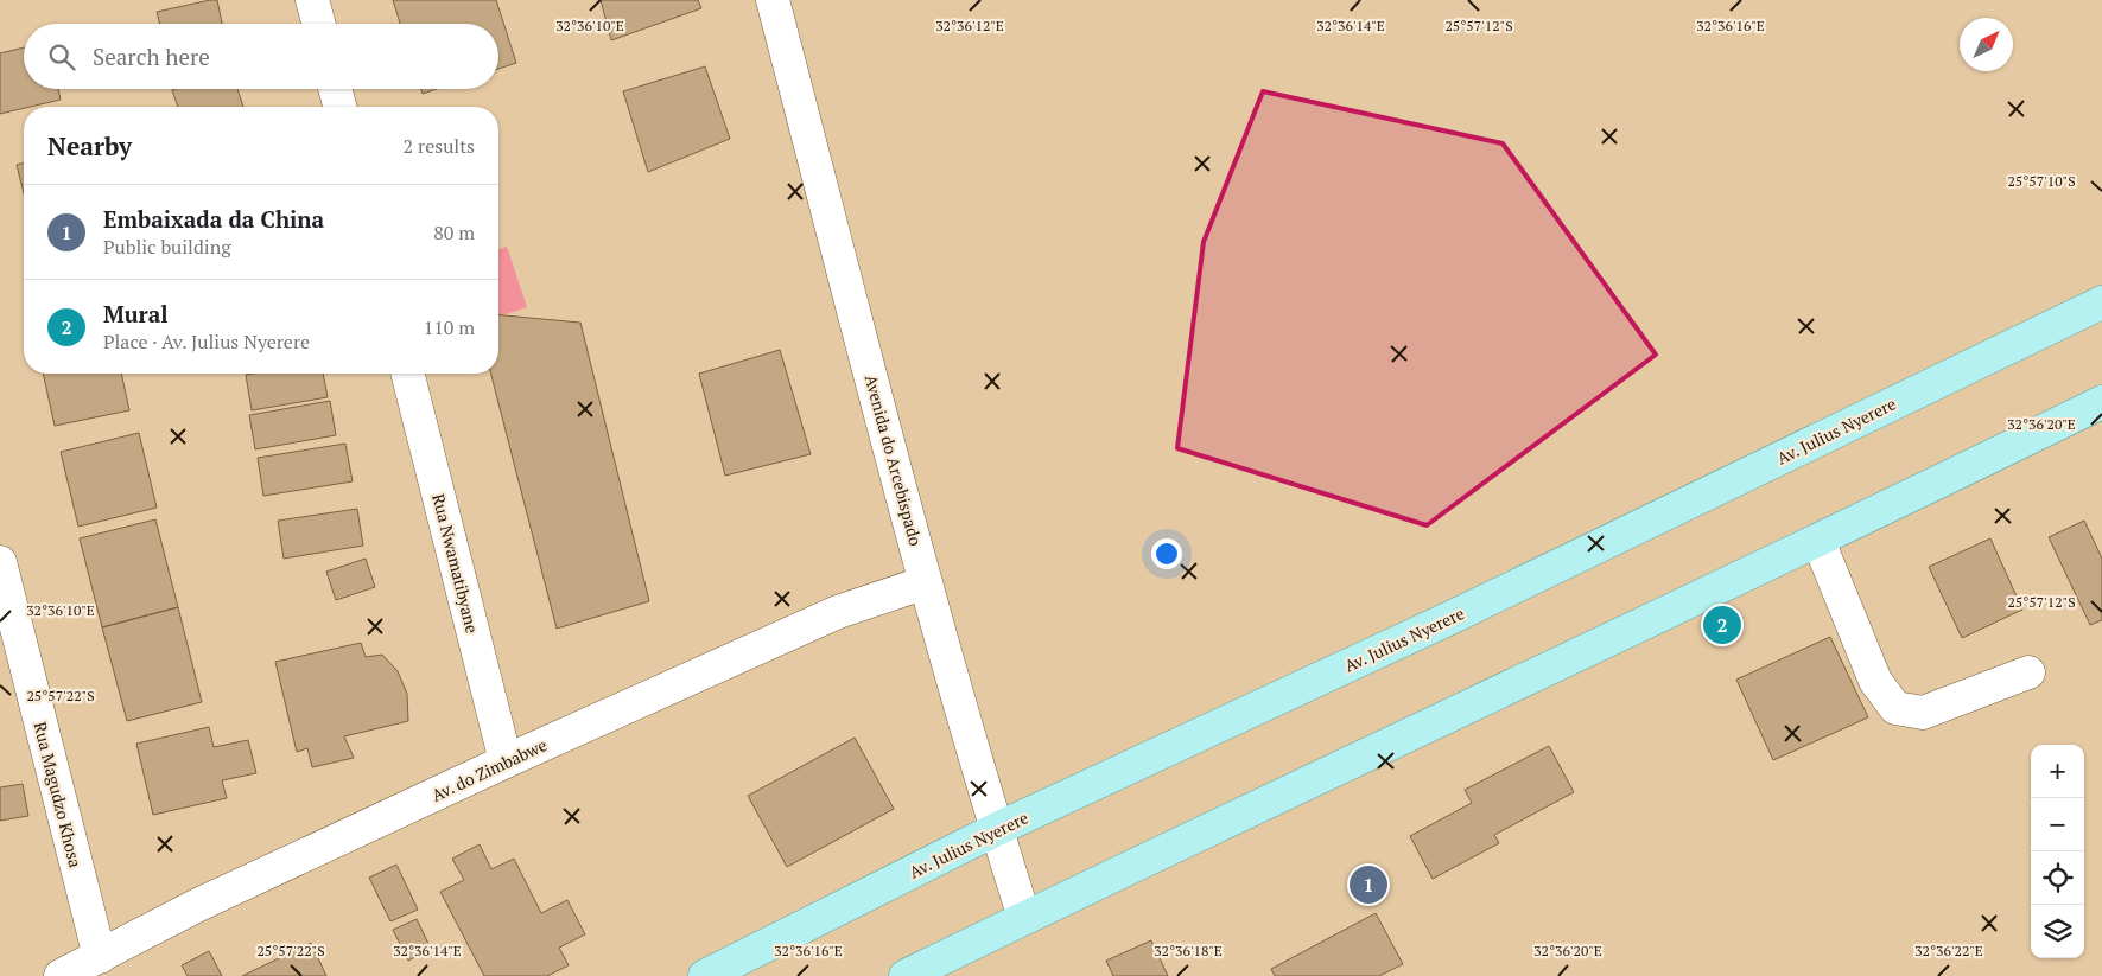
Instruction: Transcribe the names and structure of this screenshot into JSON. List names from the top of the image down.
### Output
{
  "streets": {
    "main road": ["Av. Julius Nyerere"],
    "street": [
      "Avenida do Arcebispado",
      "Rua Nwamatibyane",
      "Av. do Zimbabwe",
      "Rua Magudzo Khosa"
    ]
  },
  "crossings": [
    ["Av. Julius Nyerere", "Avenida do Arcebispado"],
    ["Avenida do Arcebispado", "Av. do Zimbabwe"],
    ["Rua Nwamatibyane", "Av. do Zimbabwe"],
    ["Av. do Zimbabwe", "Rua Magudzo Khosa"]
  ],
  "north": "top right",
  "page": {
    "search": "Search here",
    "heading": ["Nearby", "2 results"],
    "list": [
      {
        "mark": "1",
        "name": "Embaixada da China",
        "note": "Public building",
        "value": "80 m"
      },
      {
        "mark": "2",
        "name": "Mural",
        "note": "Place · Av. Julius Nyerere",
        "value": "110 m"
      }
    ],
    "pins": ["2", "1"],
    "map_buttons": ["+", "−"]
  },
  "coordinates": [
    "25°57'12\"S",
    "32°36'10\"E",
    "32°36'12\"E",
    "32°36'14\"E",
    "32°36'16\"E",
    "25°57'10\"S",
    "32°36'20\"E",
    "25°57'22\"S",
    "32°36'18\"E",
    "32°36'22\"E"
  ]
}
